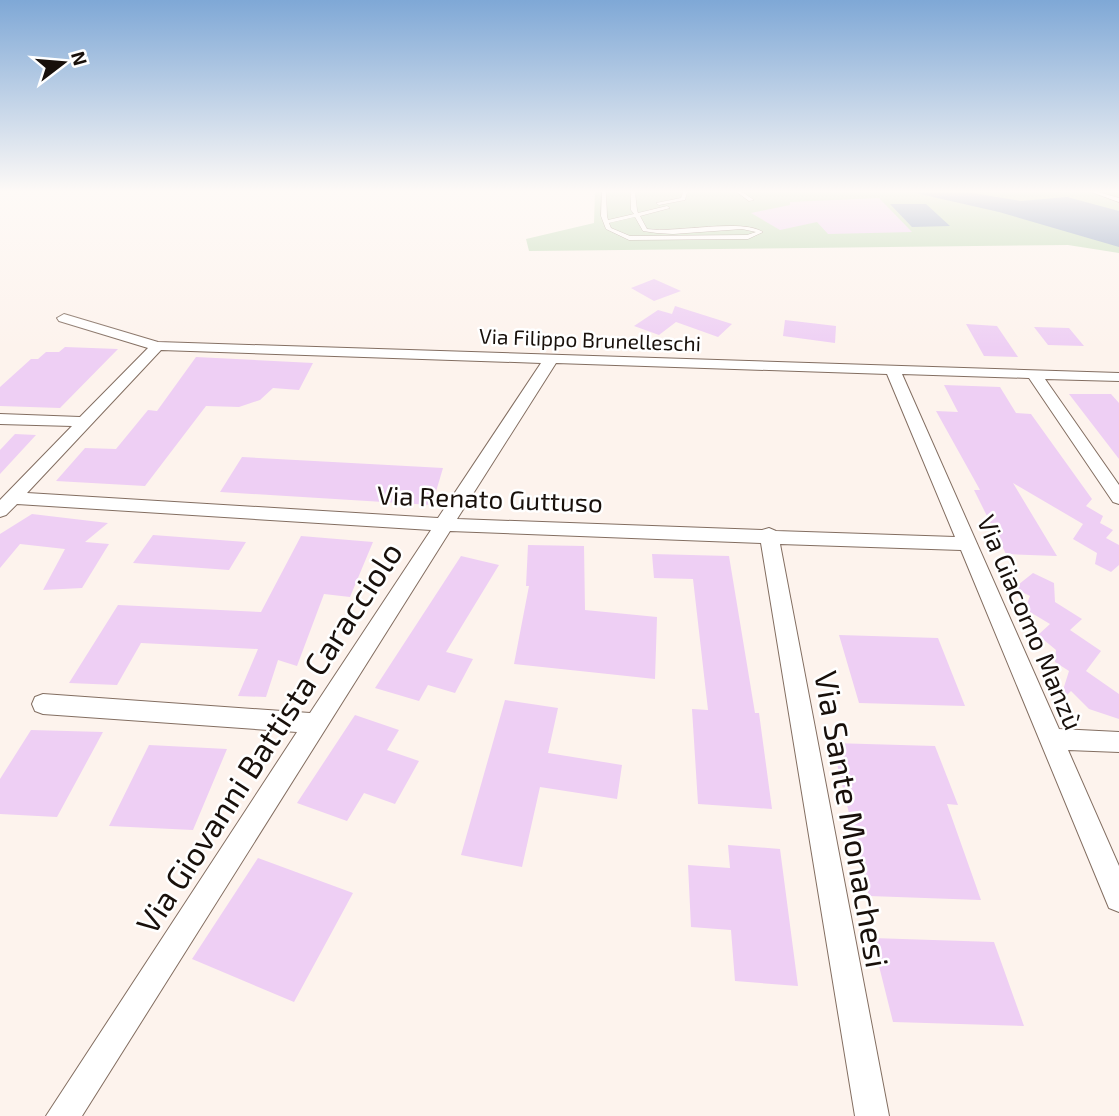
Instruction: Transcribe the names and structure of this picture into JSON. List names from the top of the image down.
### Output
{
  "streets": {
    "street": [
      "Via Filippo Brunelleschi",
      "Via Renato Guttuso",
      "Via Giacomo Manzù",
      "Via Giovanni Battista Caracciolo",
      "Via Sante Monachesi"
    ]
  },
  "crossings": [
    ["Via Filippo Brunelleschi", "Via Giacomo Manzù"],
    ["Via Filippo Brunelleschi", "Via Giovanni Battista Caracciolo"],
    ["Via Renato Guttuso", "Via Giacomo Manzù"],
    ["Via Renato Guttuso", "Via Giovanni Battista Caracciolo"],
    ["Via Renato Guttuso", "Via Sante Monachesi"]
  ],
  "north": "right"
}
